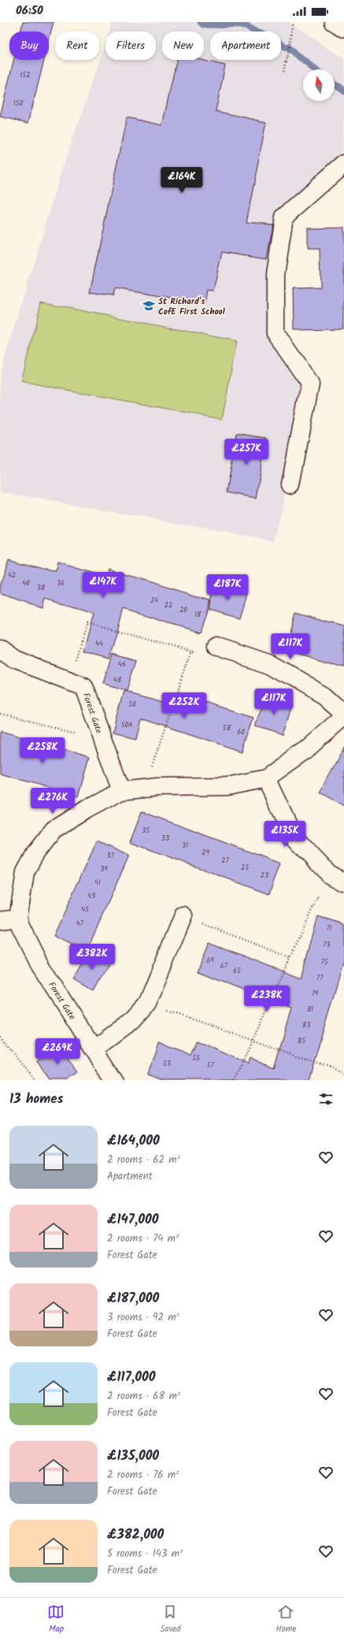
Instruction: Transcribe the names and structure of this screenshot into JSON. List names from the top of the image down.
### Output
{
  "streets": {
    "street": ["Forest Gate"]
  },
  "places": {
    "school or university": ["St Richard's CofE First School"]
  },
  "house_numbers": [
    "152",
    "150",
    "42",
    "40",
    "36",
    "38",
    "24",
    "22",
    "20",
    "18",
    "44",
    "46",
    "48",
    "50",
    "50A",
    "58",
    "60",
    "35",
    "33",
    "31",
    "29",
    "37",
    "27",
    "25",
    "39",
    "23",
    "41",
    "43",
    "45",
    "47",
    "71",
    "73",
    "69",
    "75",
    "67",
    "65",
    "77",
    "79",
    "81",
    "83",
    "85",
    "55",
    "53",
    "57"
  ],
  "north": "top",
  "page": {
    "status": "06:50",
    "chip": [
      "Buy",
      "Rent",
      "Filters",
      "New",
      "Apartment"
    ],
    "price": [
      "£164K",
      "£257K",
      "£147K",
      "£187K",
      "£117K",
      "£117K",
      "£252K",
      "£258K",
      "£276K",
      "£135K",
      "£382K",
      "£238K",
      "£269K"
    ],
    "heading": "13 homes",
    "list": [
      {
        "name": "£164,000",
        "note": "2 rooms · 62 m² · Apartment"
      },
      {
        "name": "£147,000",
        "note": "2 rooms · 74 m² · Forest Gate"
      },
      {
        "name": "£187,000",
        "note": "3 rooms · 92 m² · Forest Gate"
      },
      {
        "name": "£117,000",
        "note": "2 rooms · 68 m² · Forest Gate"
      },
      {
        "name": "£135,000",
        "note": "2 rooms · 76 m² · Forest Gate"
      },
      {
        "name": "£382,000",
        "note": "5 rooms · 143 m² · Forest Gate"
      }
    ],
    "tabs": ["Map", "Saved", "Home"]
  }
}
